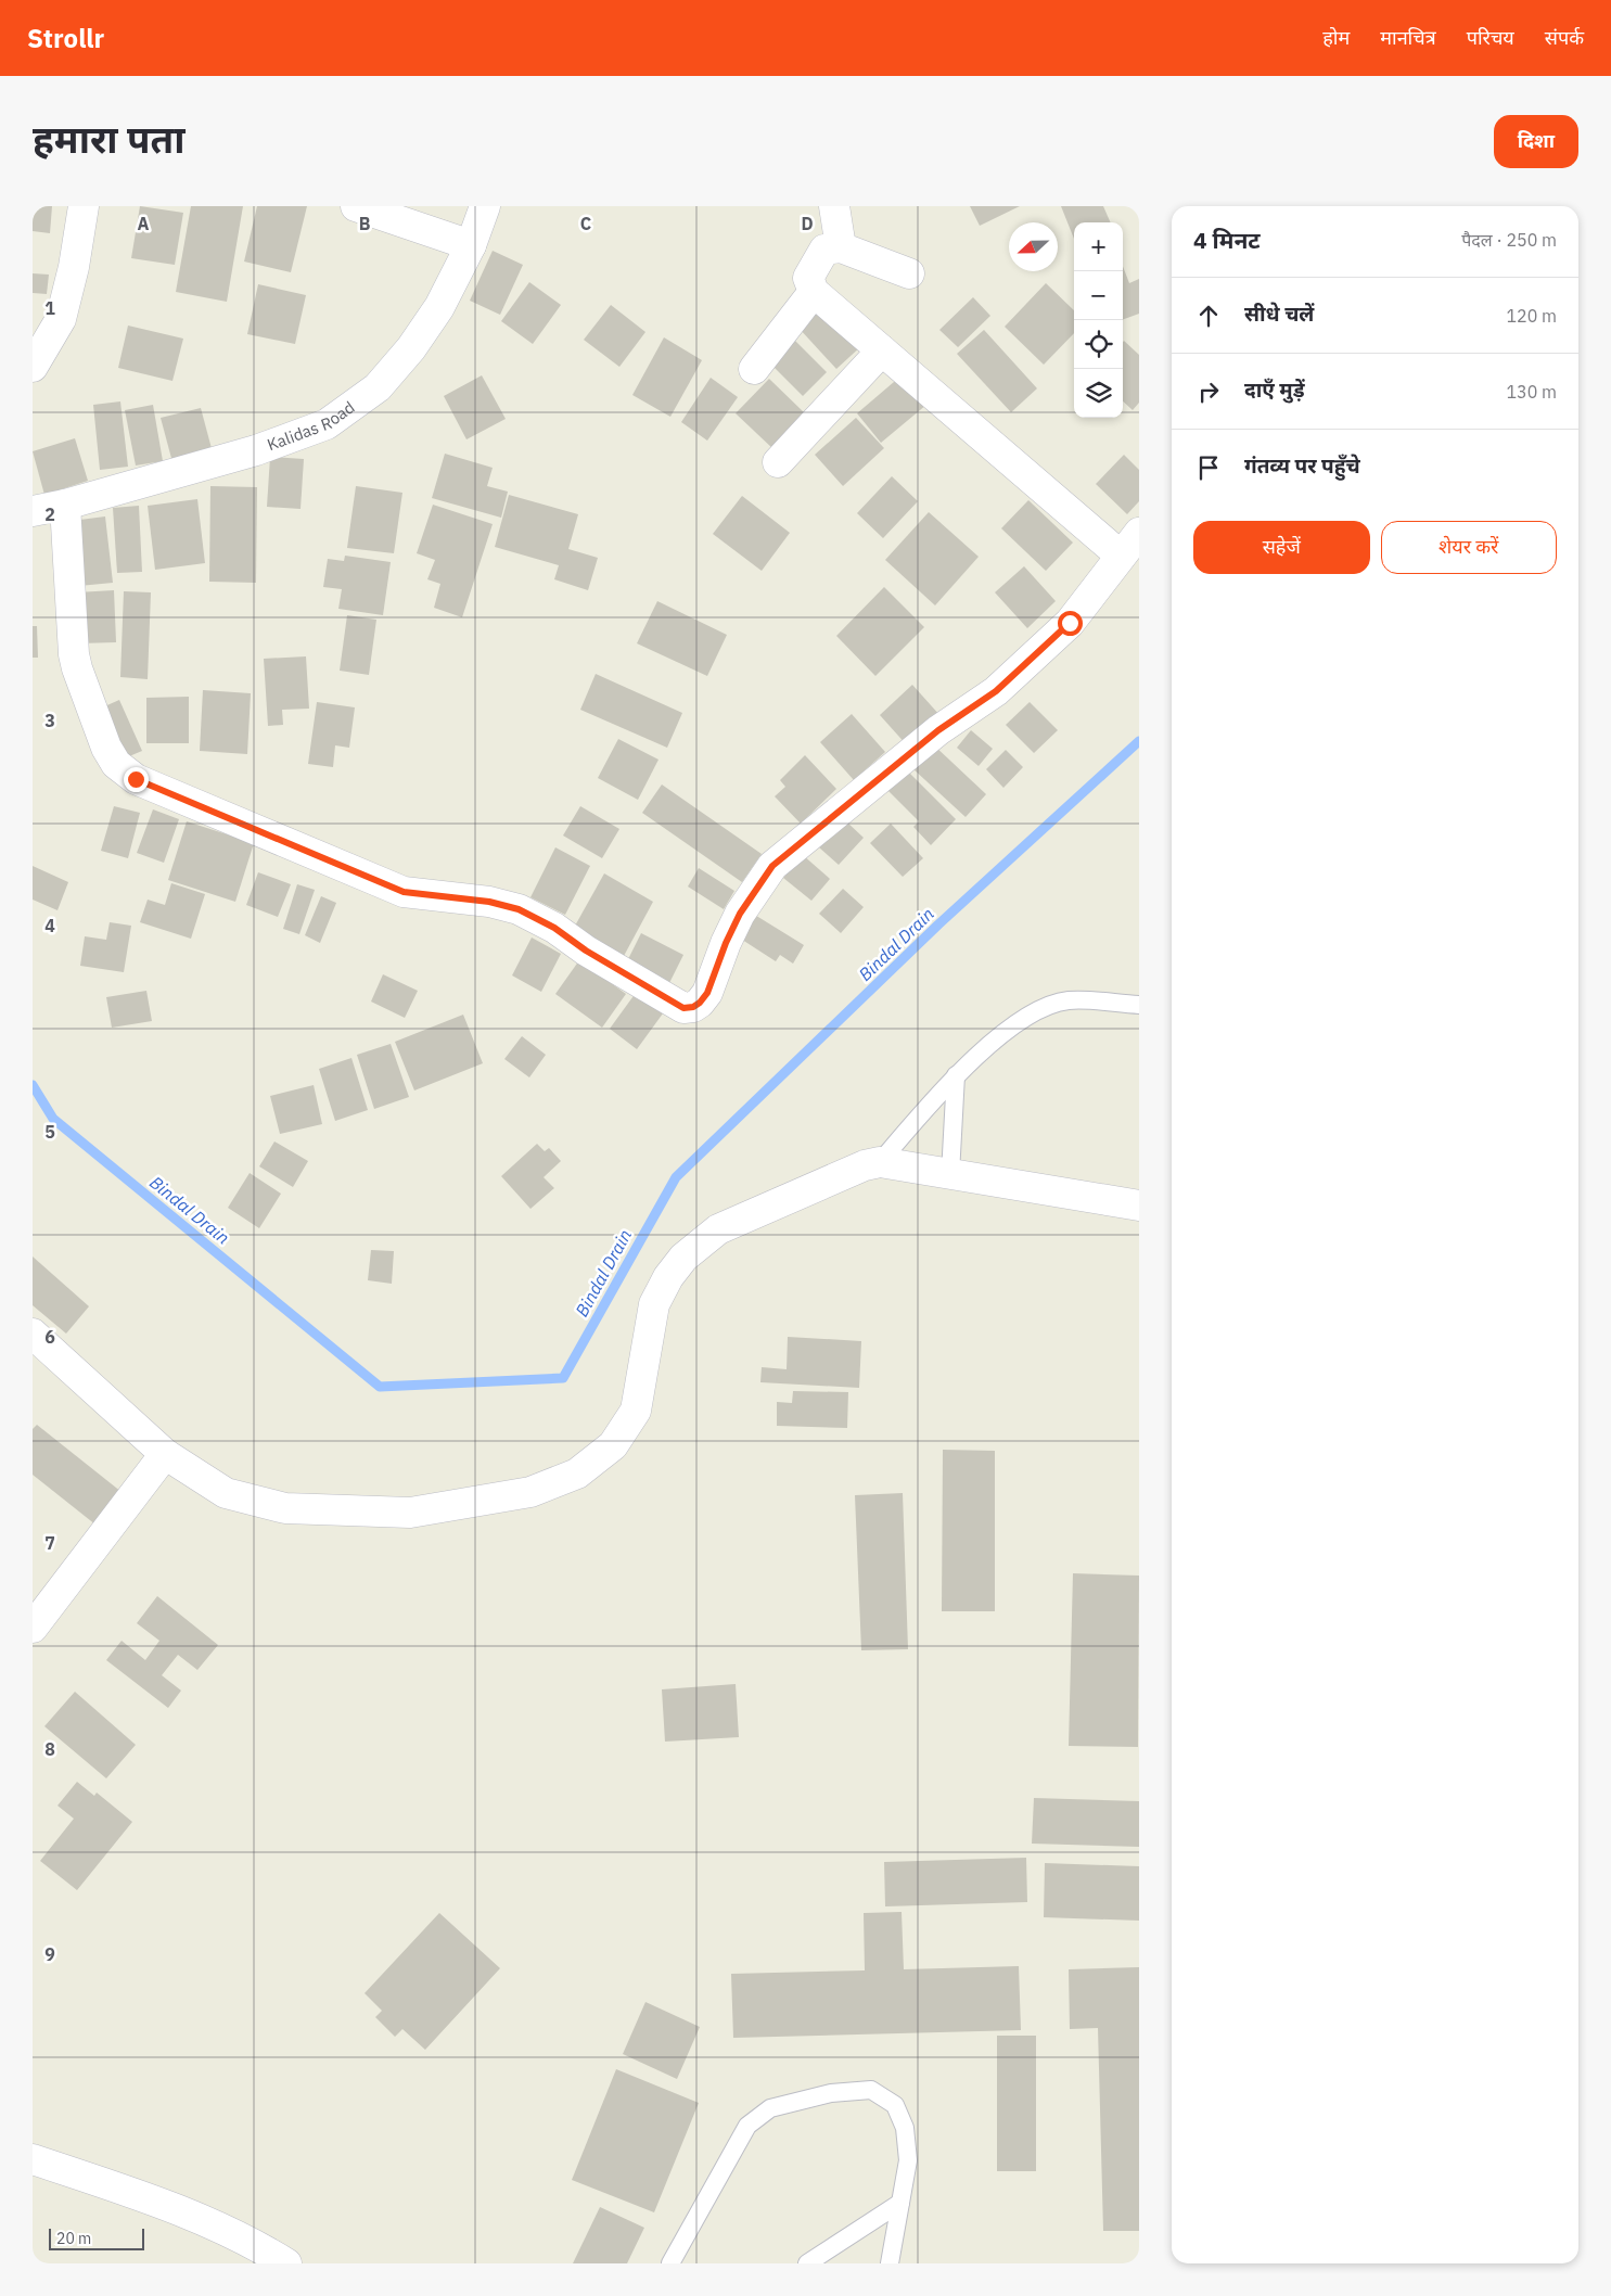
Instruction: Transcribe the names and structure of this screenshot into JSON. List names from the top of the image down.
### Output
{
  "streets": {
    "street": ["Kalidas Road"]
  },
  "water": ["Bindal Drain"],
  "scale_bar": "20 m",
  "north": "left",
  "page": {
    "header": "Strollr",
    "nav": [
      "होम",
      "मानचित्र",
      "परिचय",
      "संपर्क"
    ],
    "title": "हमारा पता",
    "buttons": [
      "दिशा",
      ["सहेजें", "शेयर करें"]
    ],
    "heading": ["4 मिनट", "पैदल · 250 m"],
    "map_buttons": ["+", "−"],
    "list": [
      ["सीधे चलें", "120 m"],
      ["दाएँ मुड़ें", "130 m"],
      "गंतव्य पर पहुँचे"
    ],
    "scale": "20 m"
  },
  "grid": {
    "columns": [
      "A",
      "B",
      "C",
      "D"
    ],
    "rows": [
      "1",
      "2",
      "3",
      "4",
      "5",
      "6",
      "7",
      "8",
      "9"
    ]
  }
}
